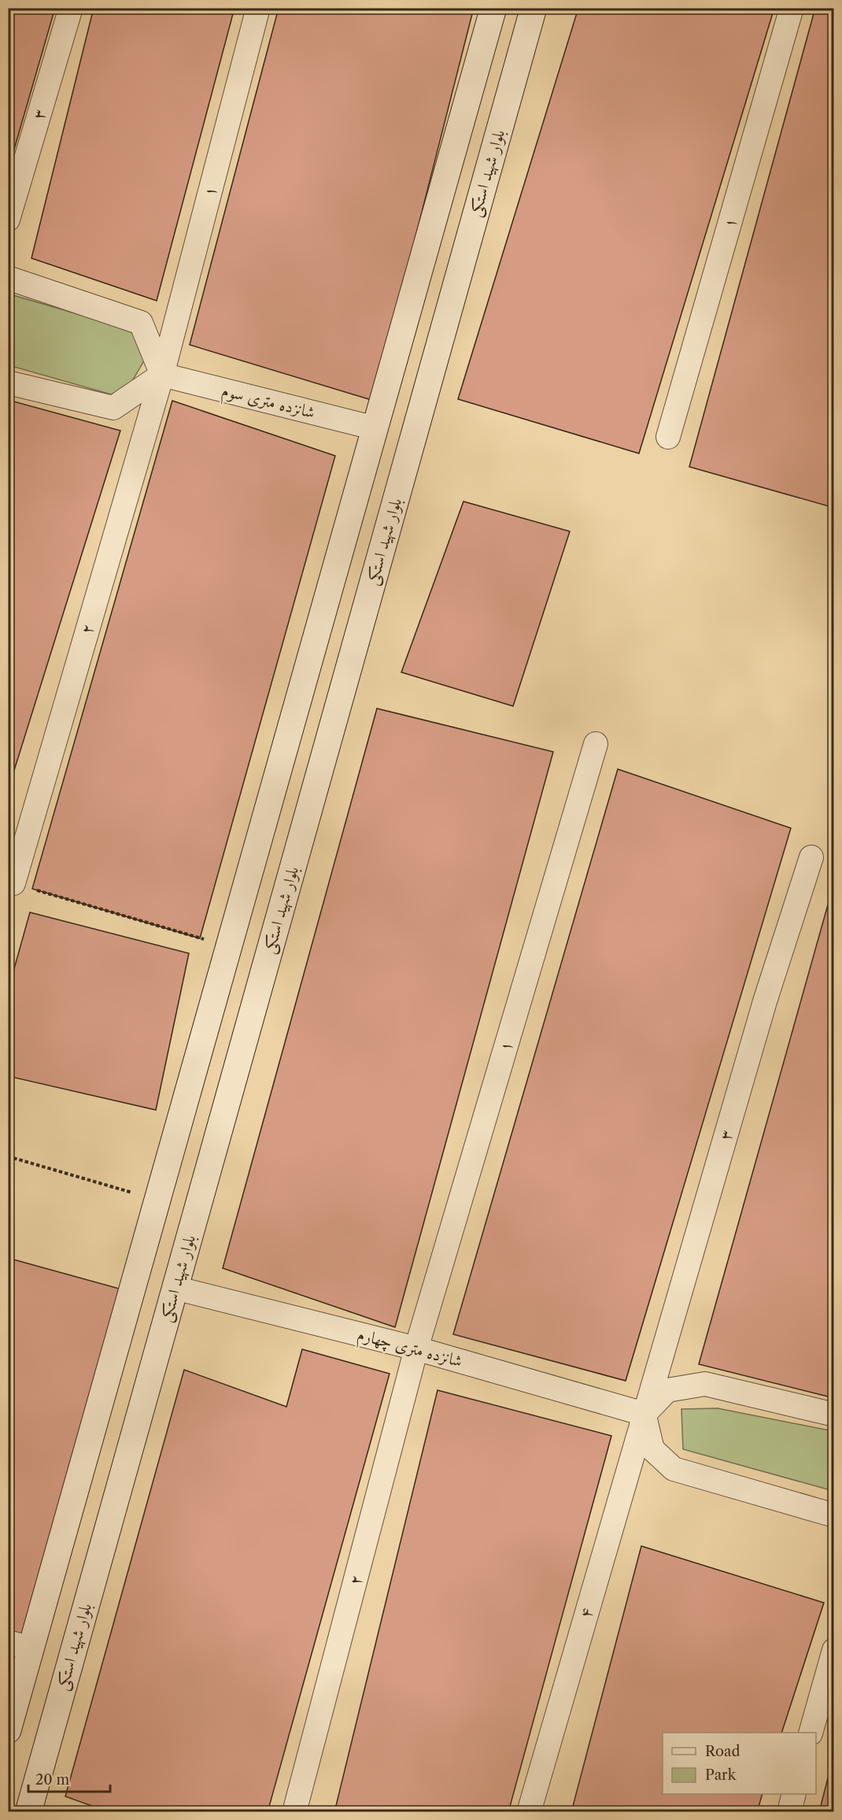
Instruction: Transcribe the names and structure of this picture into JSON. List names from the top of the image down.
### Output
{
  "streets": {
    "main road": ["بلوار شهید استکی"],
    "street": [
      "۳",
      "۱",
      "شانزده متری سوم",
      "۲",
      "شانزده متری چهارم",
      "۴"
    ]
  },
  "crossings": [
    ["۳", "شانزده متری چهارم"],
    ["۳", "۴"],
    ["بلوار شهید استکی", "شانزده متری چهارم"],
    ["۱", "شانزده متری سوم"],
    ["۱", "۲"],
    ["۱", "شانزده متری چهارم"],
    ["شانزده متری سوم", "۲"],
    ["۲", "شانزده متری چهارم"],
    ["شانزده متری چهارم", "۴"]
  ],
  "legend": ["Road", "Park"],
  "scale_bar": "20 m"
}
